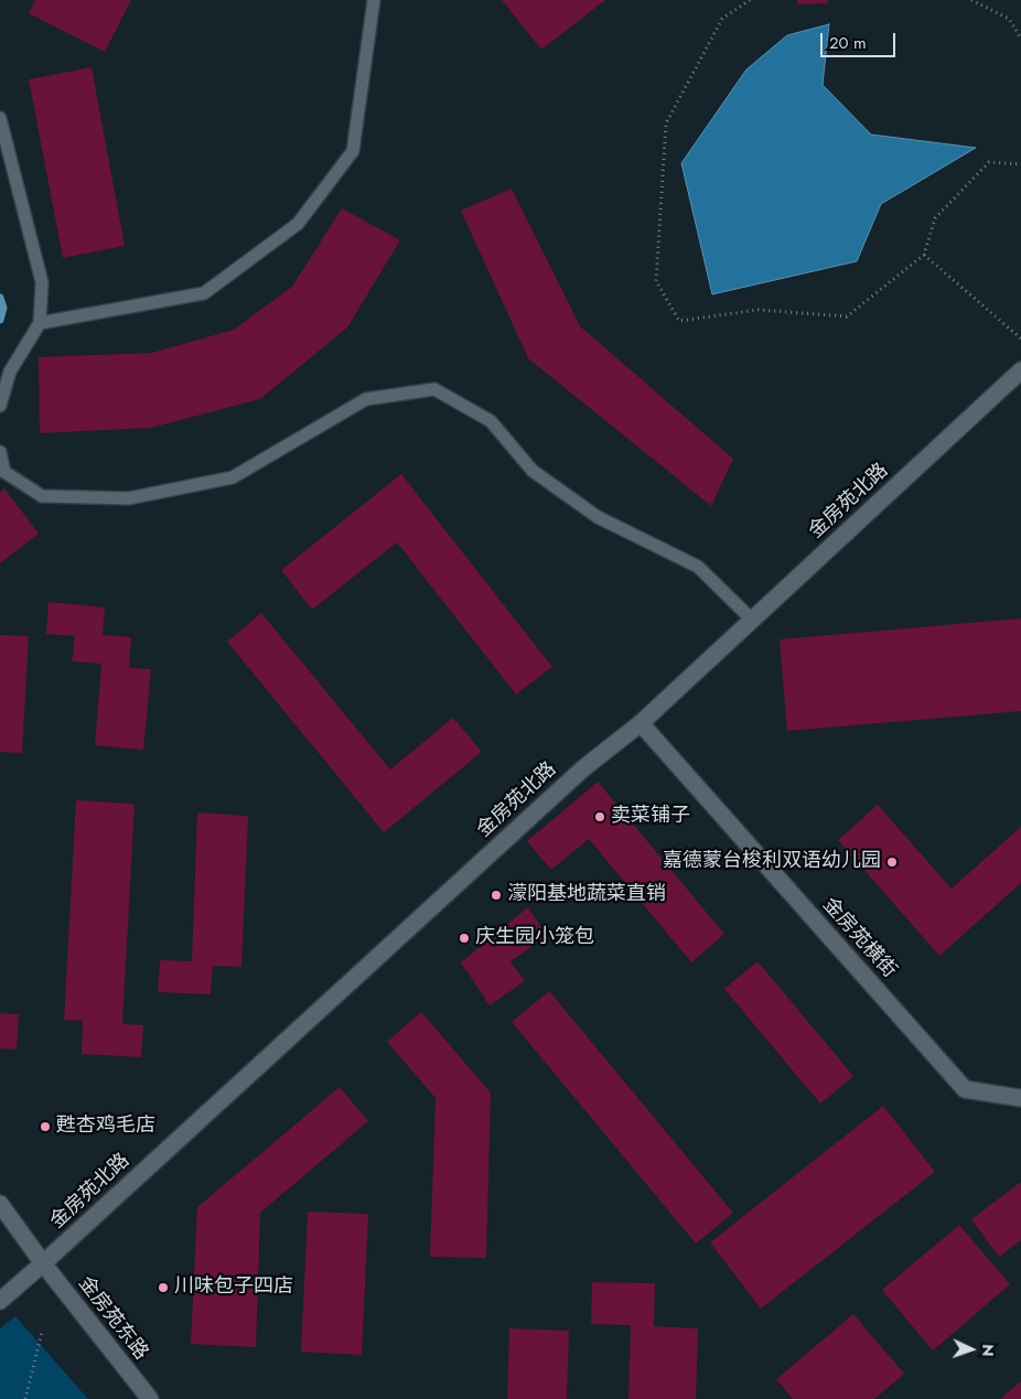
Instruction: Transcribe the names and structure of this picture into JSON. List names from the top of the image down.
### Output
{
  "streets": {
    "street": ["金房苑北路", "金房苑横街", "金房苑东路"]
  },
  "crossings": [
    ["金房苑北路", "金房苑横街"],
    ["金房苑北路", "金房苑东路"]
  ],
  "places": [
    "卖菜铺子",
    "嘉德蒙台梭利双语幼儿园",
    "濛阳基地蔬菜直销",
    "庆生园小笼包",
    "甦杏鸡毛店",
    "川味包子四店"
  ],
  "scale_bar": "20 m",
  "north": "right"
}
